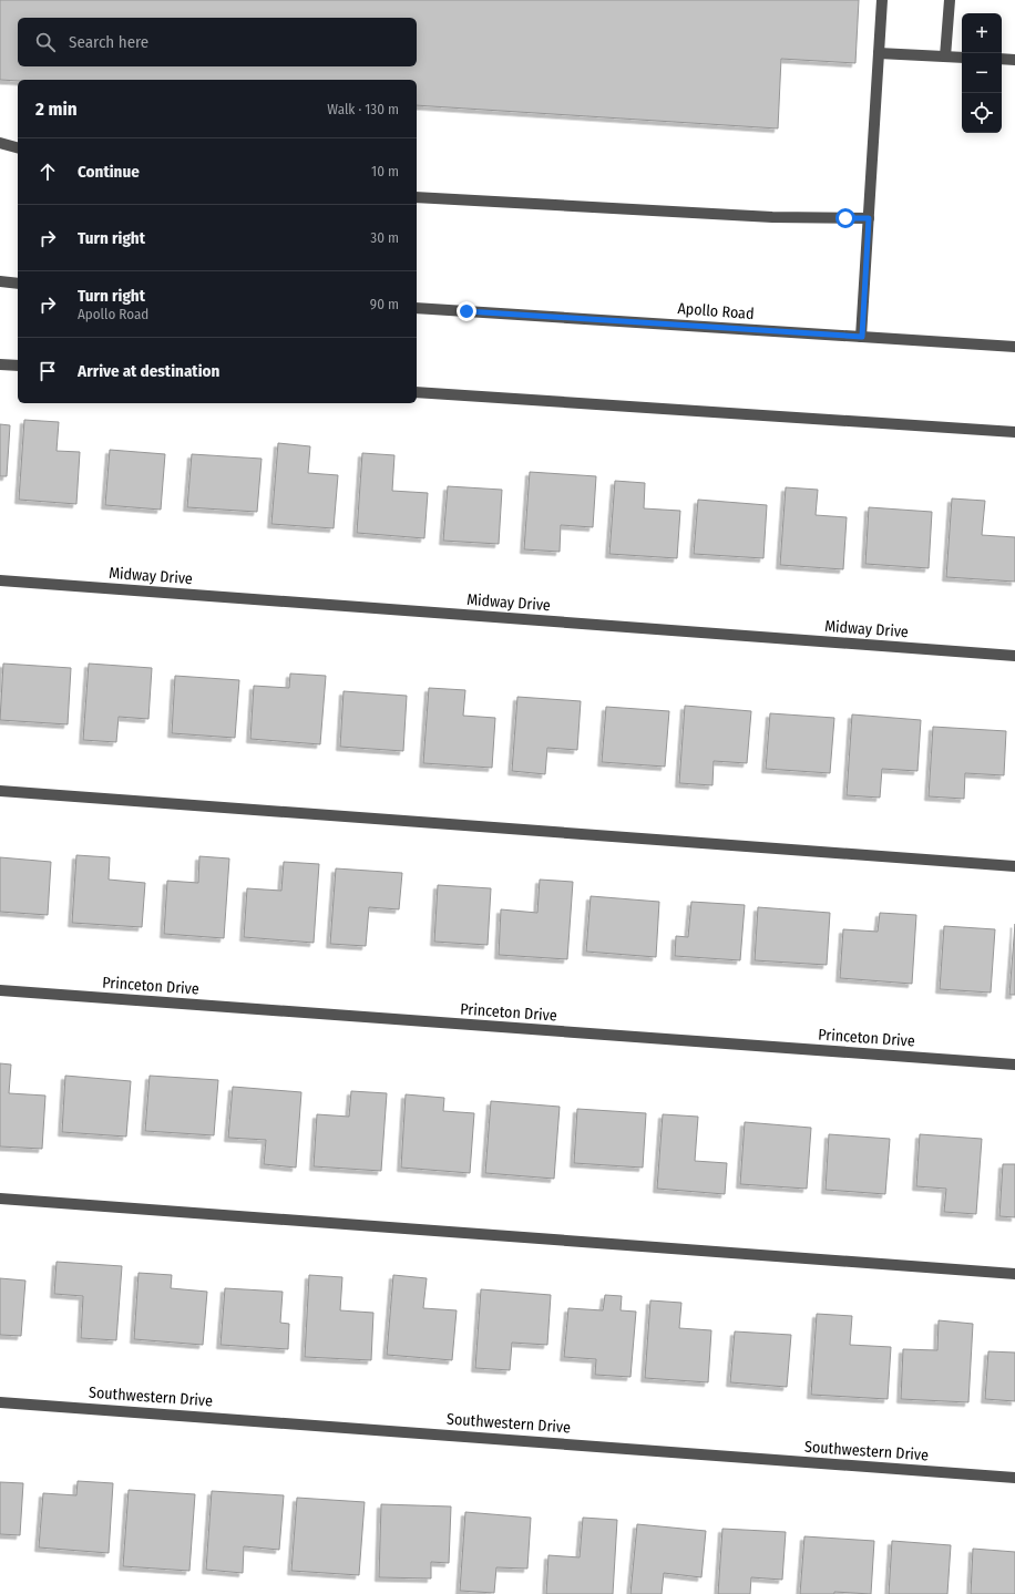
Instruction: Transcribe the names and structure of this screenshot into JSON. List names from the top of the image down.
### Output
{
  "streets": {
    "street": [
      "Apollo Road",
      "Midway Drive",
      "Princeton Drive",
      "Southwestern Drive"
    ]
  },
  "page": {
    "map_buttons": ["+", "−"],
    "search": "Search here",
    "heading": ["2 min", "Walk · 130 m"],
    "list": [
      ["Continue", "10 m"],
      ["Turn right", "30 m"],
      ["Turn right", "Apollo Road", "90 m"],
      "Arrive at destination"
    ]
  }
}
